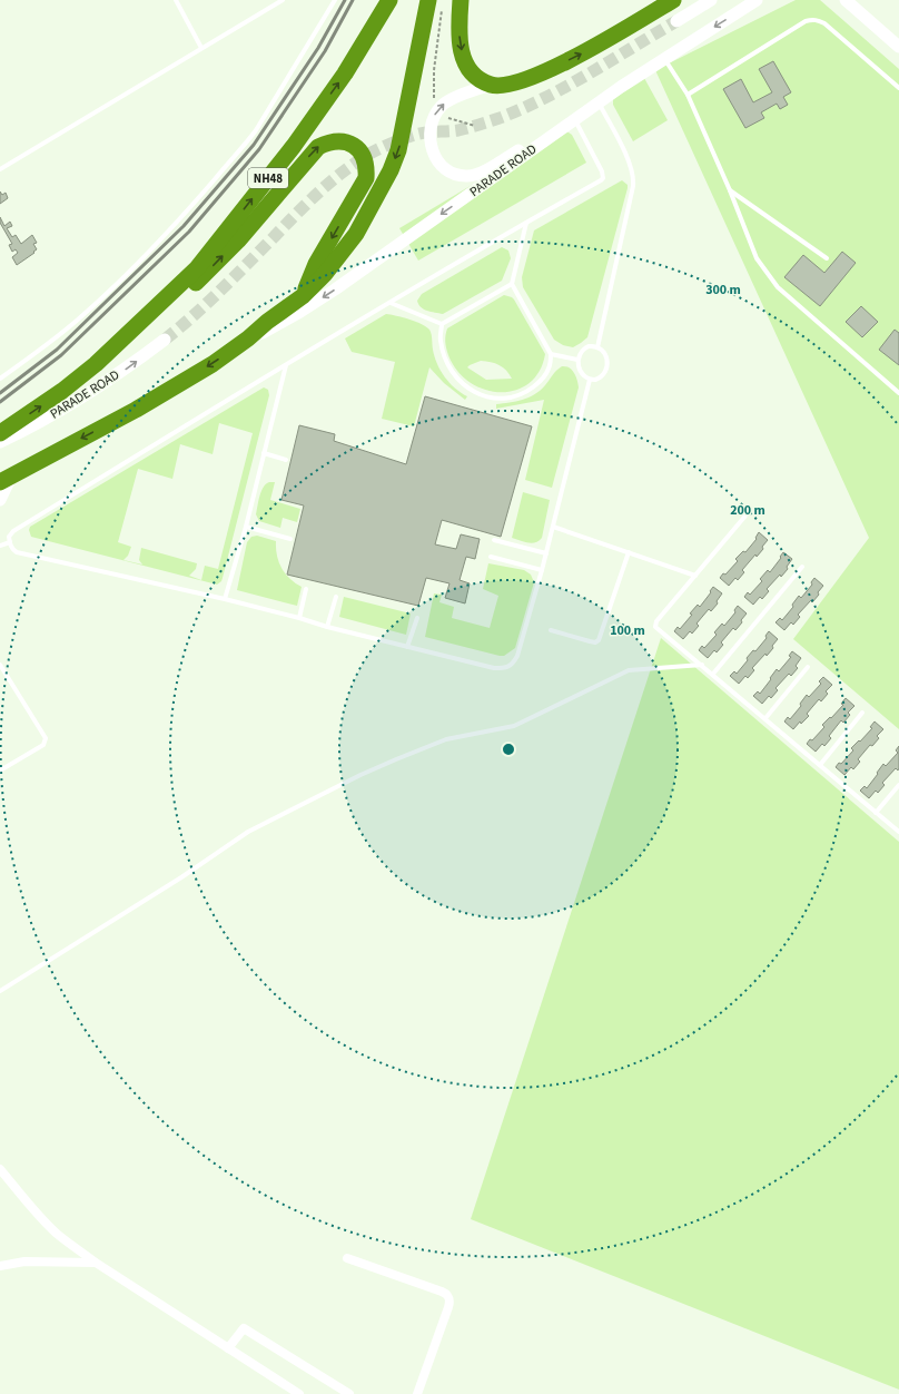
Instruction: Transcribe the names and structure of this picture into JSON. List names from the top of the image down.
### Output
{
  "streets": {
    "highway": ["NH48"],
    "street": ["PARADE ROAD"]
  },
  "rings": ["300 m", "200 m", "100 m"]
}
